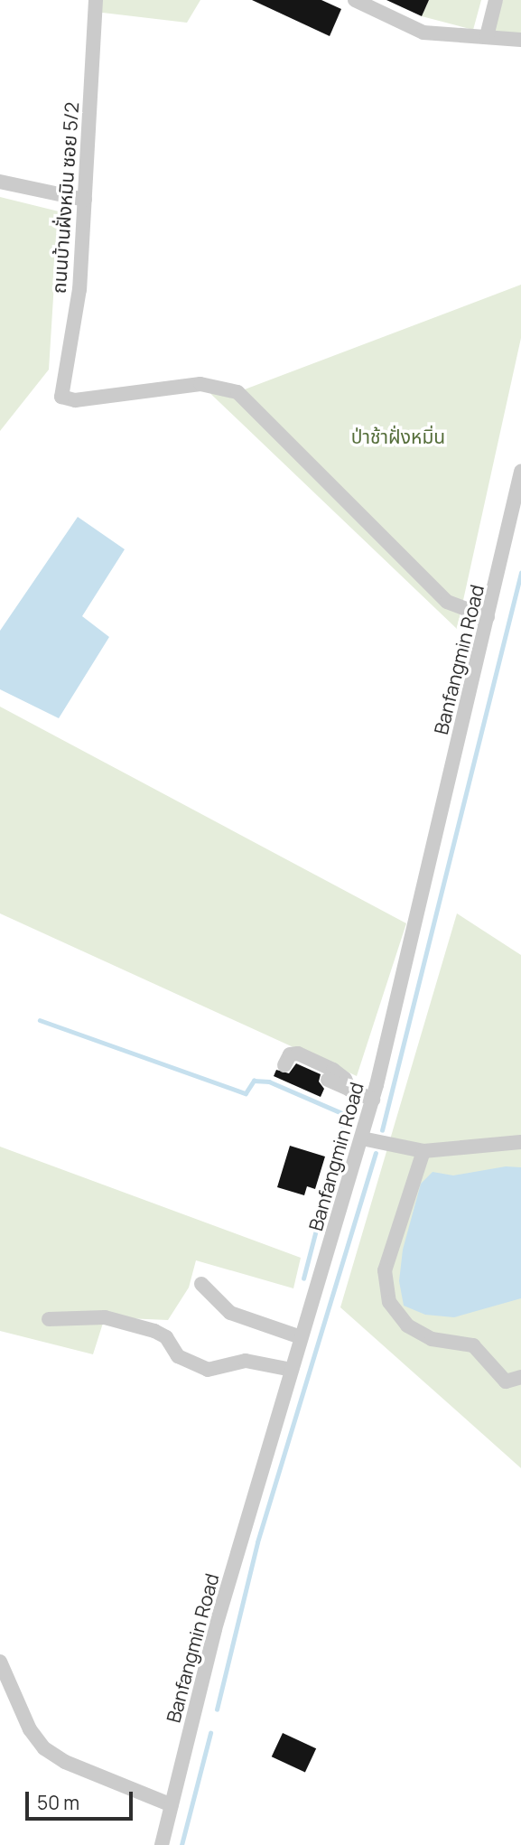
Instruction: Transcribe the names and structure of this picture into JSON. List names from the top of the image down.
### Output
{
  "streets": {
    "street": ["ถนนบ้านฝั่งหมิน ซอย 5/2", "Banfangmin Road"]
  },
  "crossings": [
    ["ถนนบ้านฝั่งหมิน ซอย 5/2", "Banfangmin Road"]
  ],
  "parks": ["ป่าช้าฝั่งหมิ่น"],
  "scale_bar": "50 m"
}
